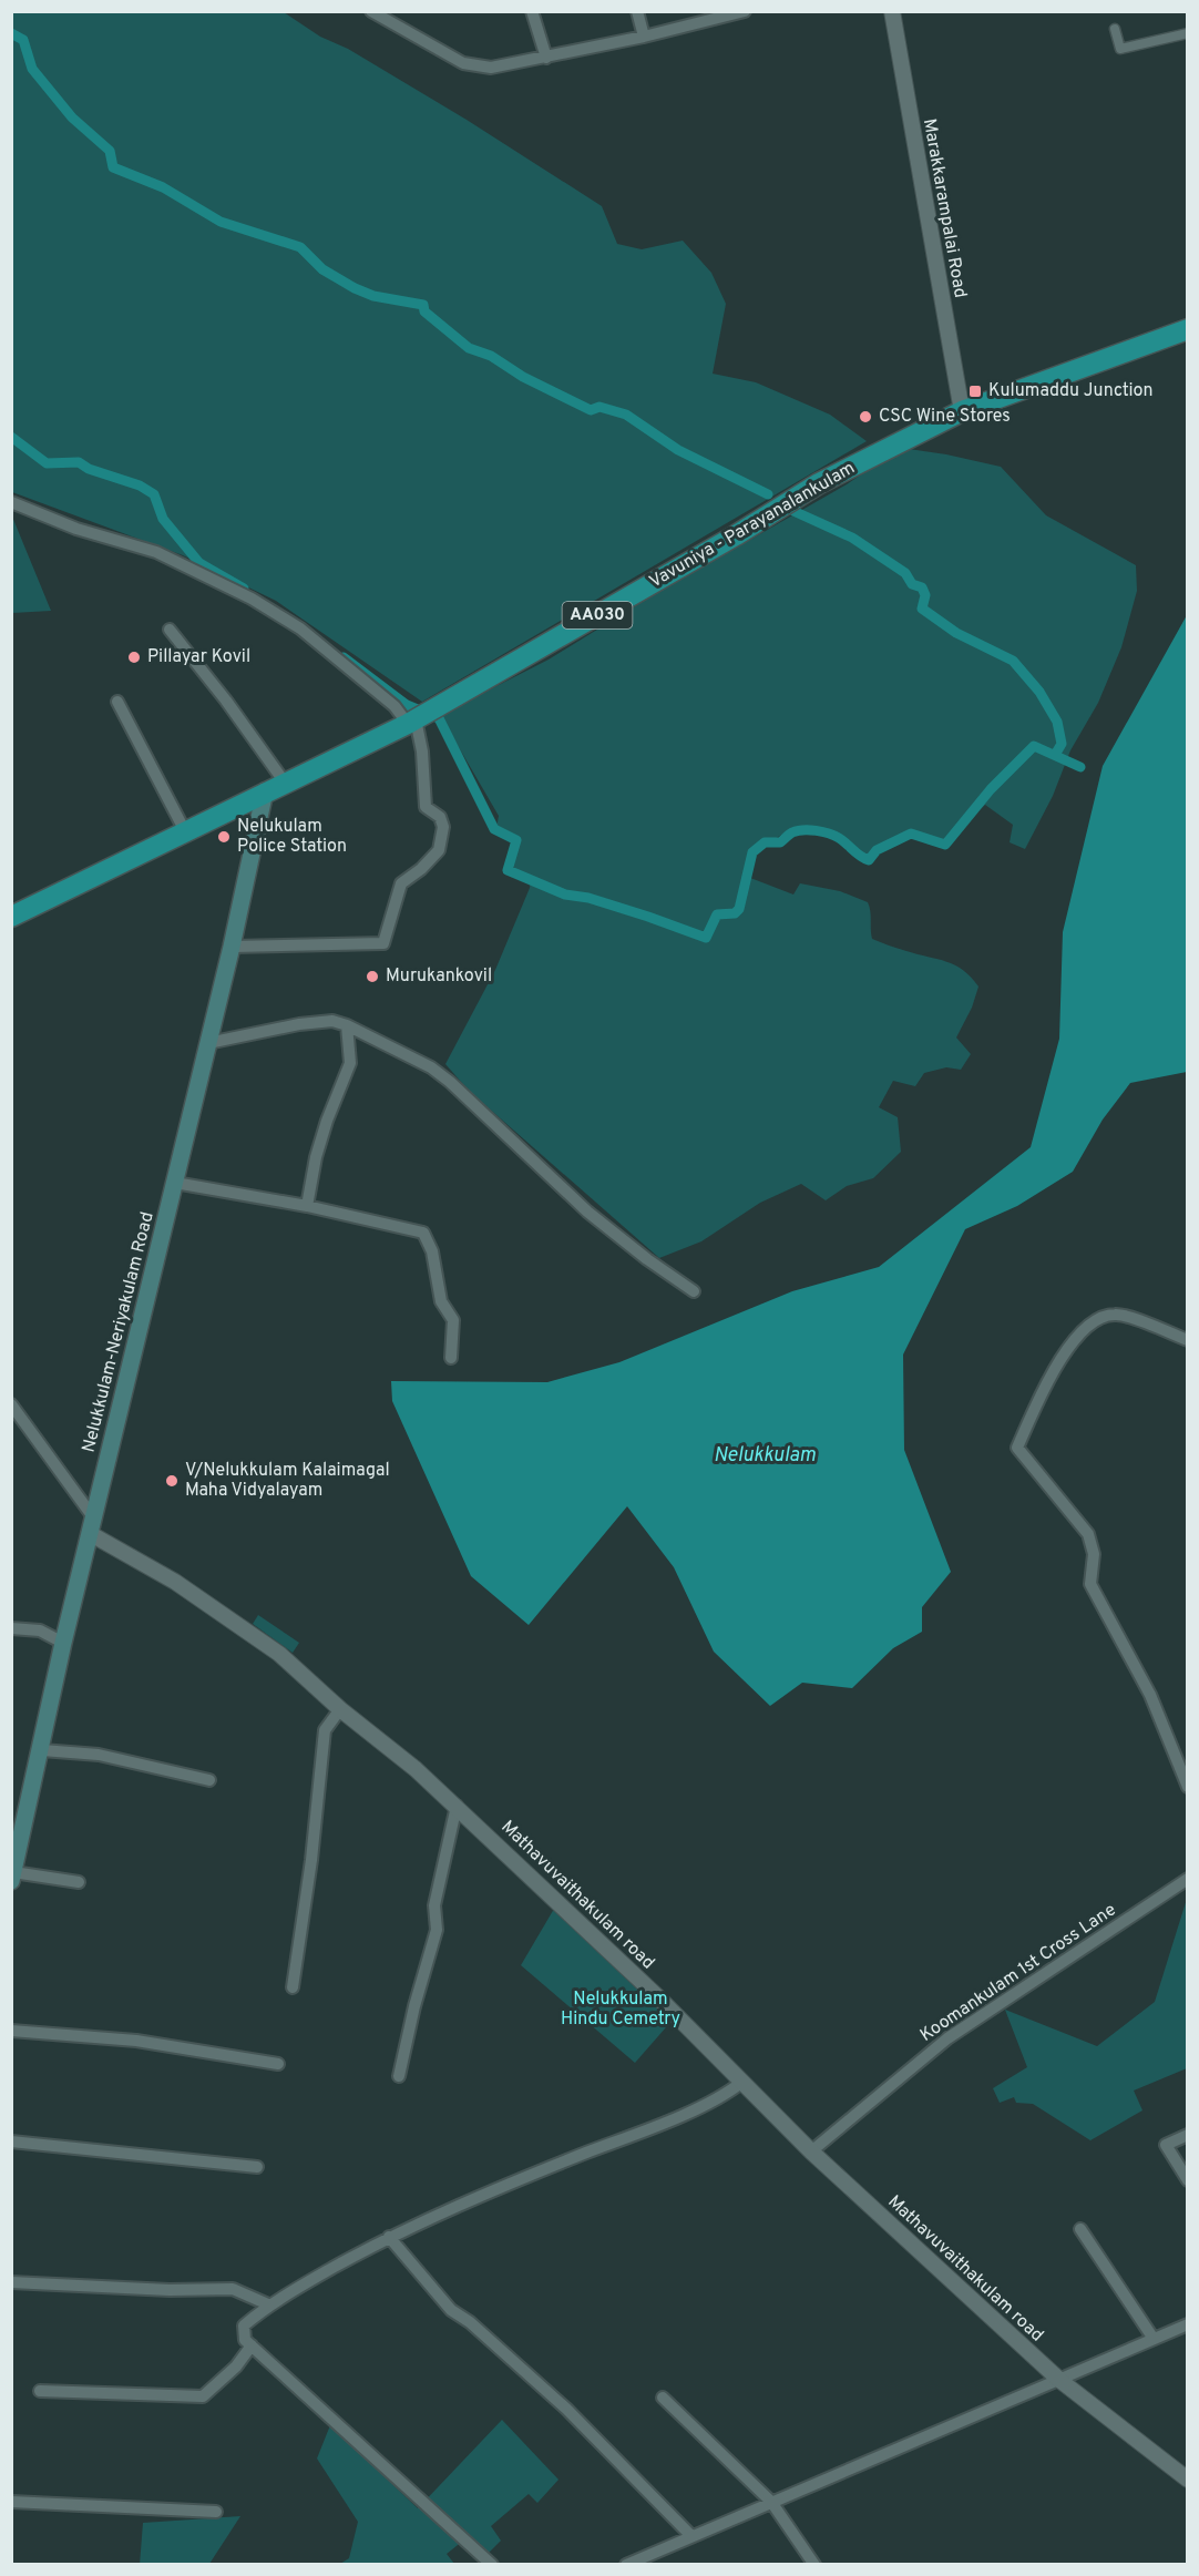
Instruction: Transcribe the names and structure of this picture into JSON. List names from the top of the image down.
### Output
{
  "streets": {
    "highway": ["Vavuniya - Parayanalankulam", "AA030"],
    "main road": ["Nelukkulam-Neriyakulam Road"],
    "street": ["Marakkarampalai Road", "Mathavuvaithakulam road", "Koomankulam 1st Cross Lane"]
  },
  "crossings": [
    ["Marakkarampalai Road", "Vavuniya - Parayanalankulam"],
    ["Vavuniya - Parayanalankulam", "Nelukkulam-Neriyakulam Road"],
    ["Nelukkulam-Neriyakulam Road", "Mathavuvaithakulam road"],
    ["Mathavuvaithakulam road", "Koomankulam 1st Cross Lane"]
  ],
  "water": ["Nelukkulam"],
  "parks": ["Nelukkulam Hindu Cemetry"],
  "places": {
    "transit": ["Kulumaddu Junction"],
    "other": [
      "CSC Wine Stores",
      "Pillayar Kovil",
      "Nelukulam Police Station",
      "Murukankovil",
      "V/Nelukkulam Kalaimagal Maha Vidyalayam"
    ]
  }
}
